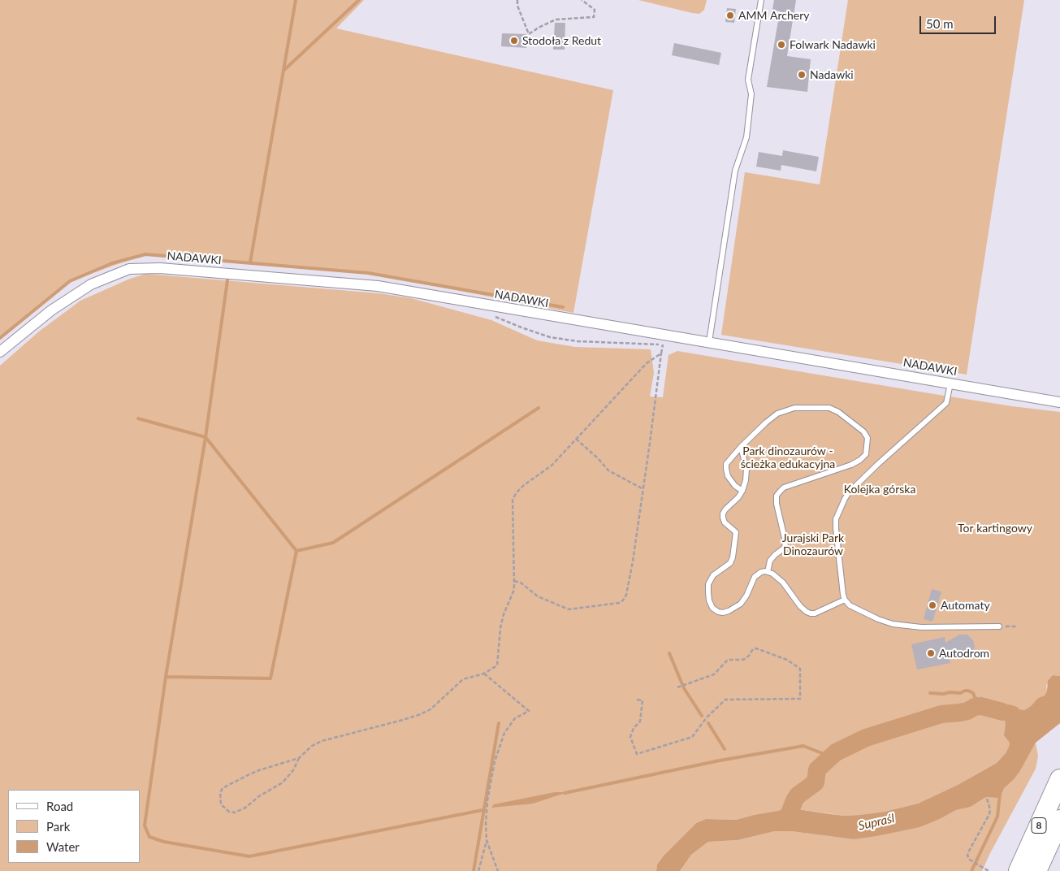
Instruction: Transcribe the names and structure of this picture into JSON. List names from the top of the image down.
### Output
{
  "streets": {
    "highway": ["8"],
    "street": ["NADAWKI"]
  },
  "water": ["Supraśl"],
  "parks": [
    "Park dinozaurów - ścieżka edukacyjna",
    "Kolejka górska",
    "Tor kartingowy",
    "Jurajski Park Dinozaurów"
  ],
  "places": [
    "AMM Archery",
    "Stodoła z Redut",
    "Folwark Nadawki",
    "Nadawki",
    "Automaty",
    "Autodrom"
  ],
  "legend": ["Road", "Park", "Water"],
  "scale_bar": "50 m"
}
